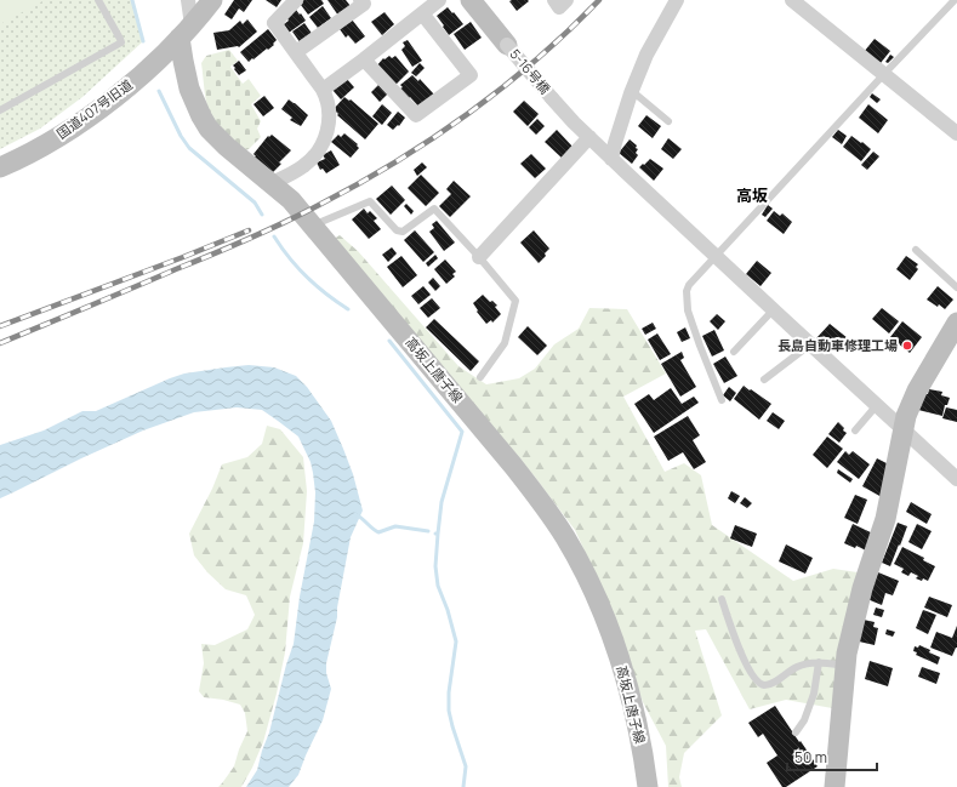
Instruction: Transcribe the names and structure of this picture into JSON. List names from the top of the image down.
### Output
{
  "streets": {
    "main road": ["国道407号旧道", "高坂上唐子線"],
    "street": ["5-16号橋"]
  },
  "crossings": [
    ["国道407号旧道", "高坂上唐子線"]
  ],
  "districts": ["高坂"],
  "places": ["長島自動車修理工場"],
  "scale_bar": "50 m"
}
